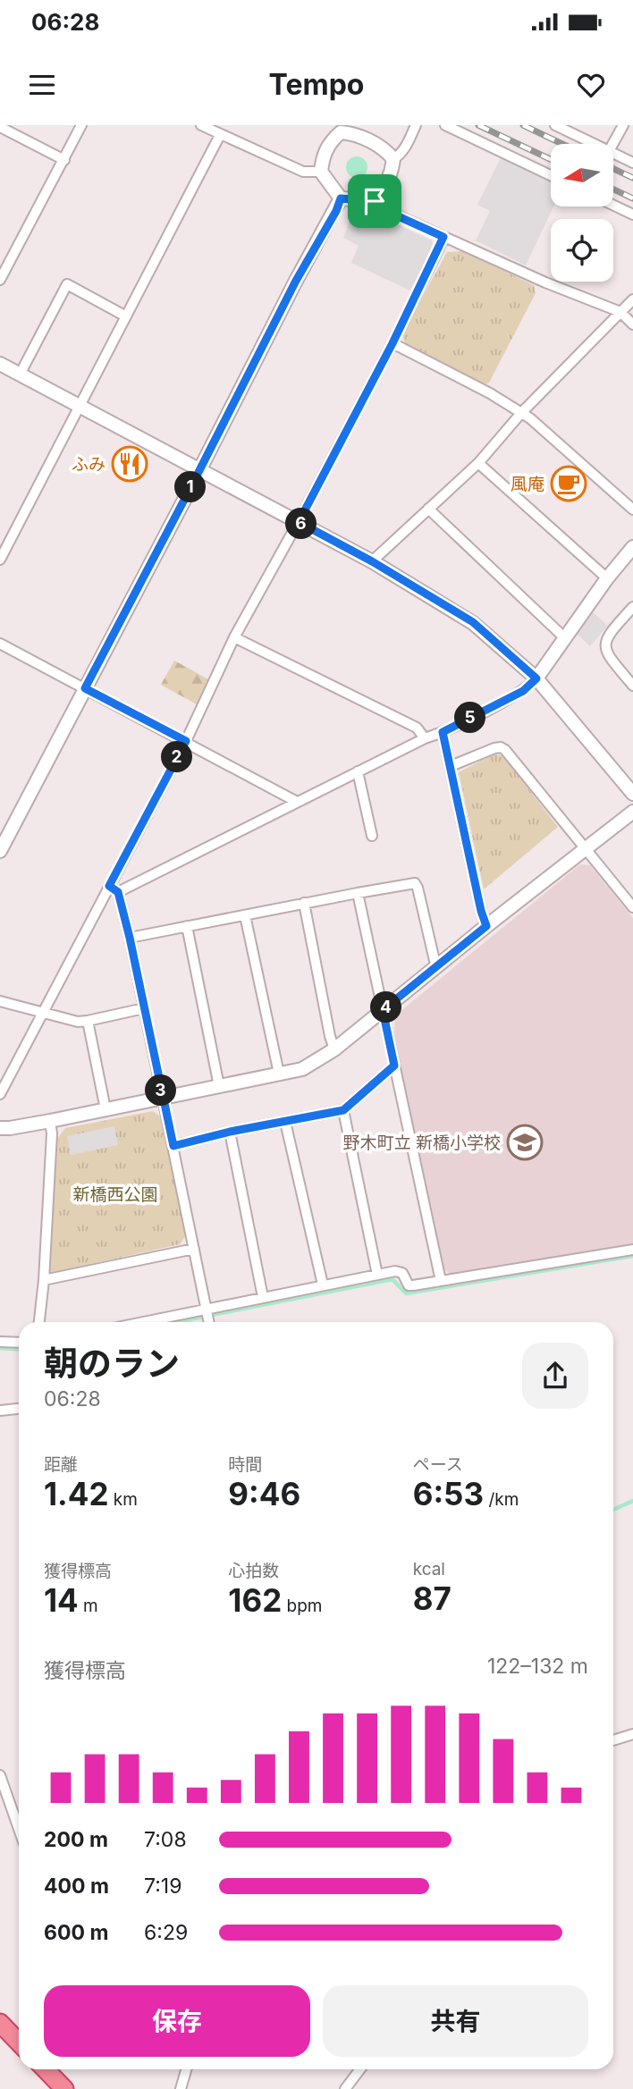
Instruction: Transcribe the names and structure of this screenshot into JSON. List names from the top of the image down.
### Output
{
  "parks": ["新橋西公園"],
  "places": {
    "restaurant": ["ふみ"],
    "cafe": ["風庵"],
    "school or university": ["野木町立 新橋小学校"]
  },
  "north": "left",
  "page": {
    "status": "06:28",
    "header": "Tempo",
    "pins": [
      "1",
      "6",
      "5",
      "2",
      "4",
      "3"
    ],
    "heading": ["朝のラン", "06:28"],
    "stats": [
      ["距離", "1.42 km"],
      ["時間", "9:46"],
      ["ペース", "6:53 /km"],
      ["獲得標高", "14 m"],
      ["心拍数", "162 bpm"],
      ["kcal", "87"]
    ],
    "chart": ["獲得標高", "122–132 m"],
    "list": [
      {
        "name": "200 m",
        "note": "7:08"
      },
      {
        "name": "400 m",
        "note": "7:19"
      },
      {
        "name": "600 m",
        "note": "6:29"
      }
    ],
    "buttons": ["保存", "共有"]
  }
}
